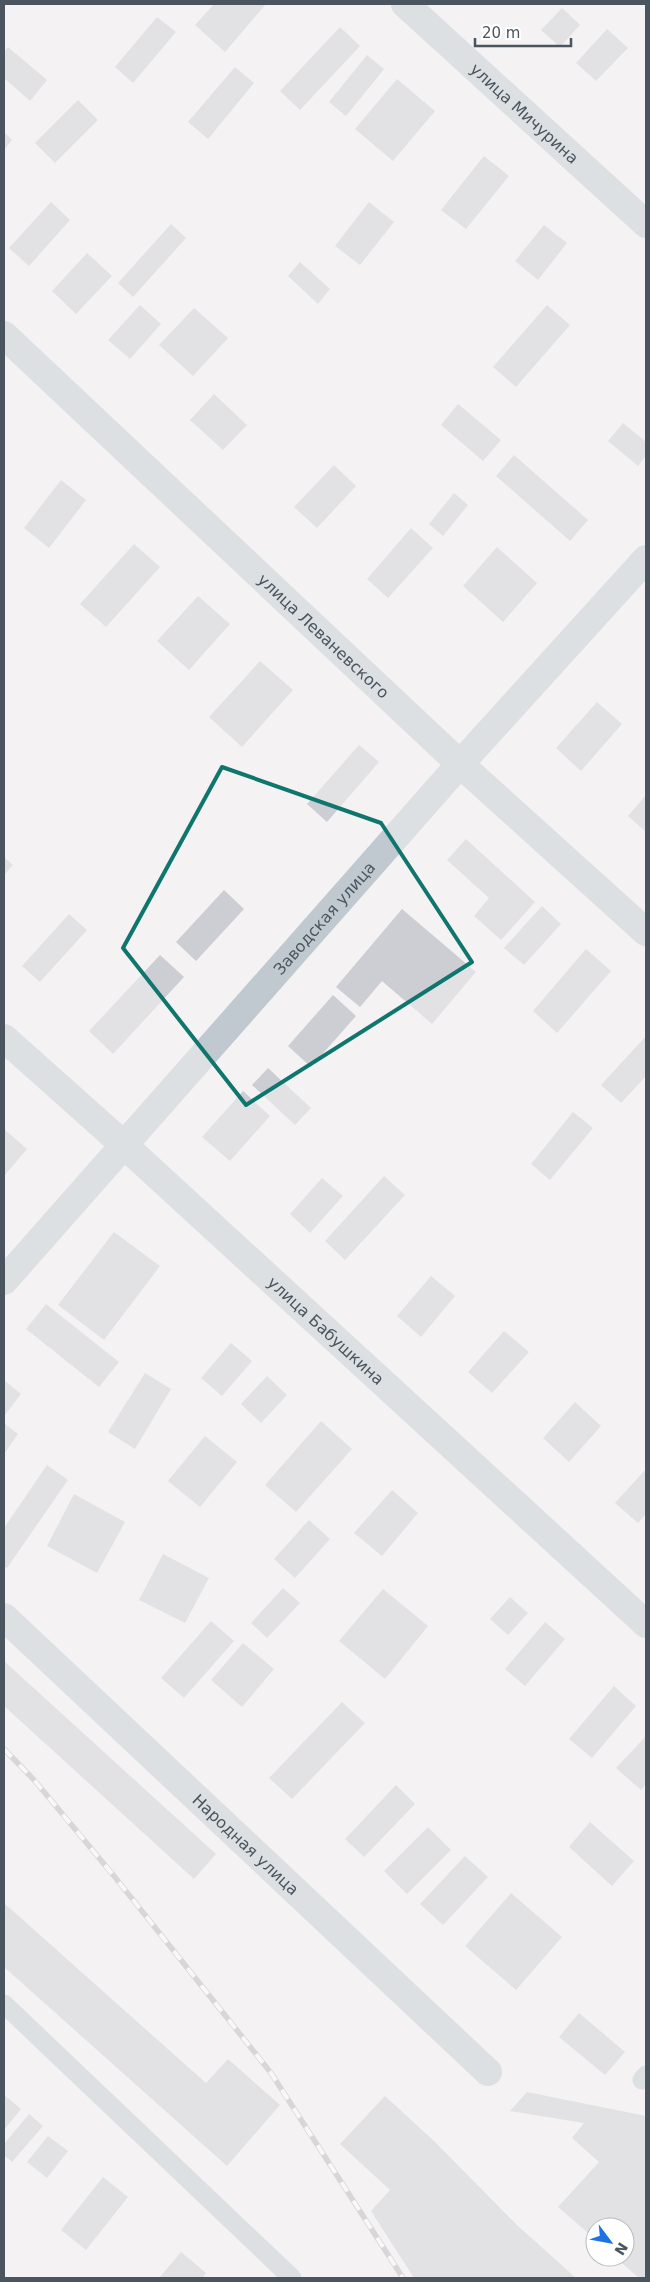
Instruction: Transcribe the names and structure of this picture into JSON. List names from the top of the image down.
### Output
{
  "streets": {
    "street": [
      "улица Мичурина",
      "улица Леваневского",
      "Заводская улица",
      "улица Бабушкина",
      "Народная улица"
    ]
  },
  "crossings": [
    ["улица Леваневского", "Заводская улица"],
    ["Заводская улица", "улица Бабушкина"]
  ],
  "scale_bar": "20 m",
  "north": "bottom right"
}
